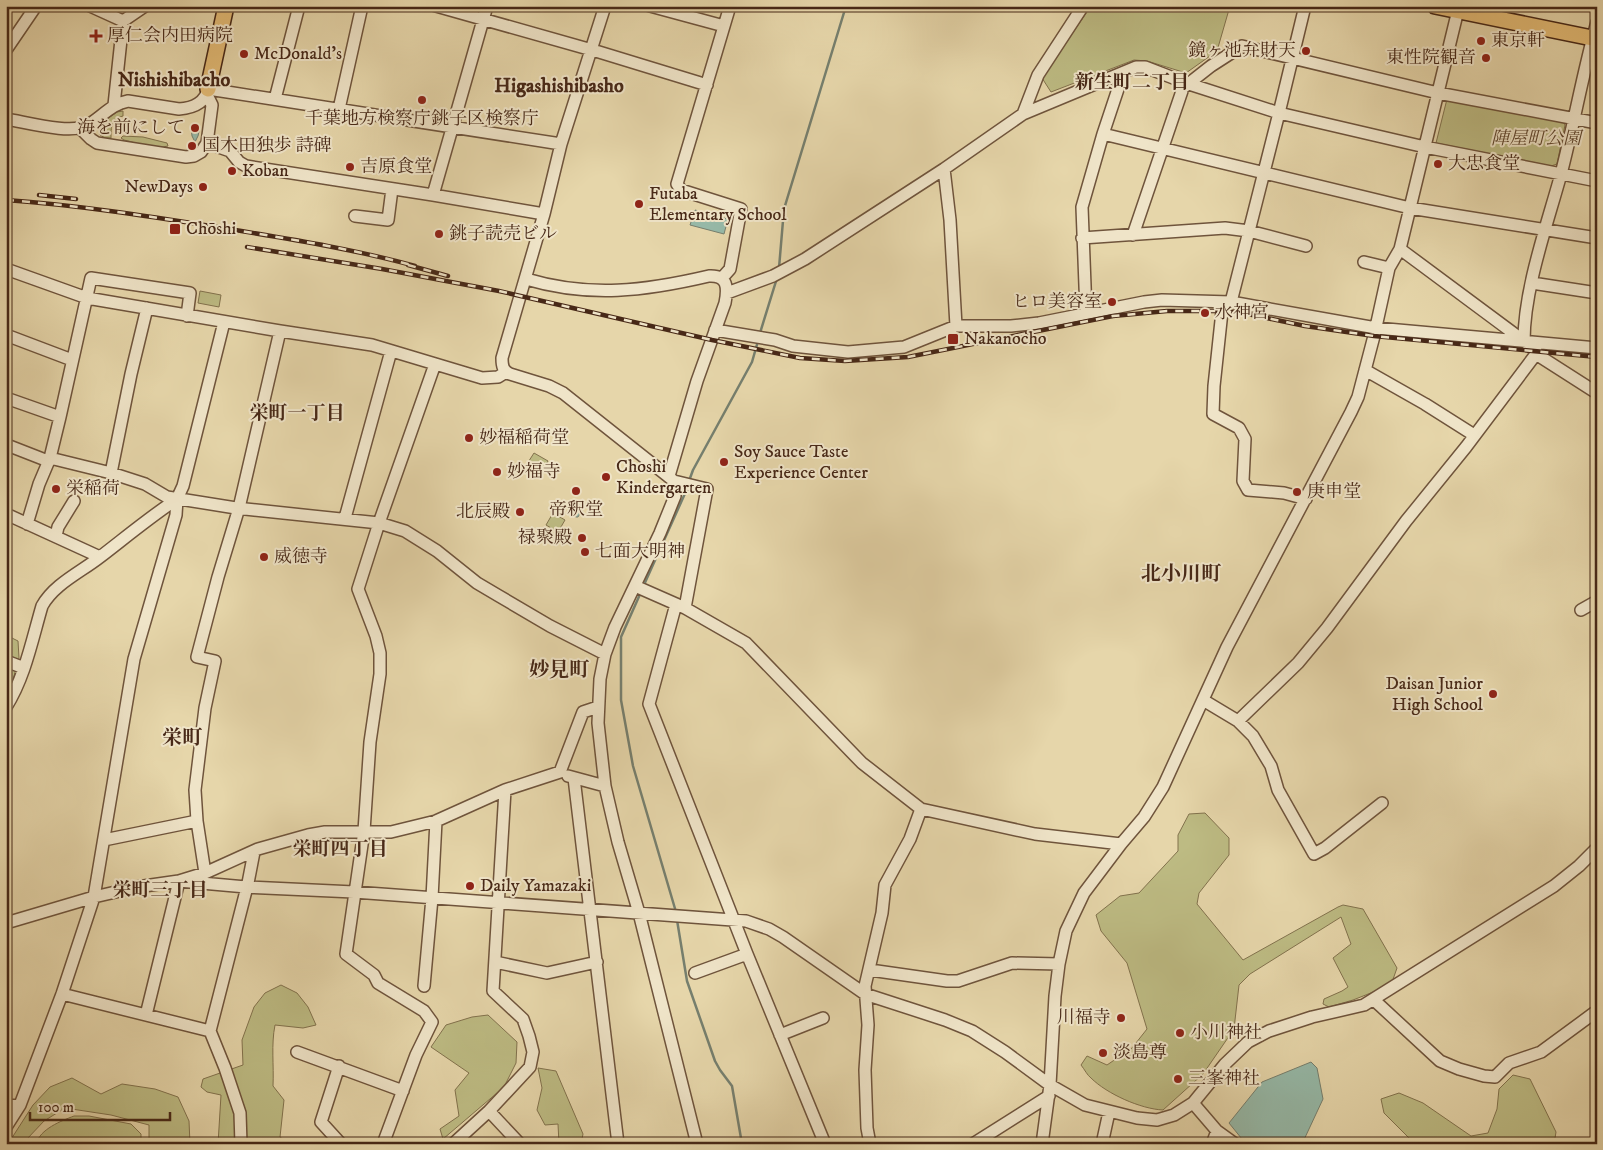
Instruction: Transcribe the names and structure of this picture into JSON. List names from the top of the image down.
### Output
{
  "districts": [
    "Nishishibacho",
    "新生町二丁目",
    "Higashishibasho",
    "栄町一丁目",
    "北小川町",
    "妙見町",
    "栄町",
    "栄町四丁目",
    "栄町三丁目"
  ],
  "parks": ["陣屋町公園"],
  "places": {
    "health": ["厚仁会内田病院"],
    "other": [
      "東京軒",
      "鏡ヶ池弁財天",
      "McDonald's",
      "東性院観音",
      "千葉地方検察庁銚子区検察庁",
      "海を前にして",
      "国木田独歩 詩碑",
      "大忠食堂",
      "吉原食堂",
      "Koban",
      "NewDays",
      "Futaba Elementary School",
      "銚子読売ビル",
      "ヒロ美容室",
      "水神宮",
      "妙福稲荷堂",
      "Soy Sauce Taste Experience Center",
      "妙福寺",
      "Choshi Kindergarten",
      "栄稲荷",
      "帝釈堂",
      "庚申堂",
      "北辰殿",
      "禄聚殿",
      "七面大明神",
      "威徳寺",
      "Daisan Junior High School",
      "Daily Yamazaki",
      "川福寺",
      "小川神社",
      "淡島尊",
      "三峯神社"
    ],
    "transit": ["Chōshi", "Nakanocho"]
  },
  "scale_bar": "100 m"
}
